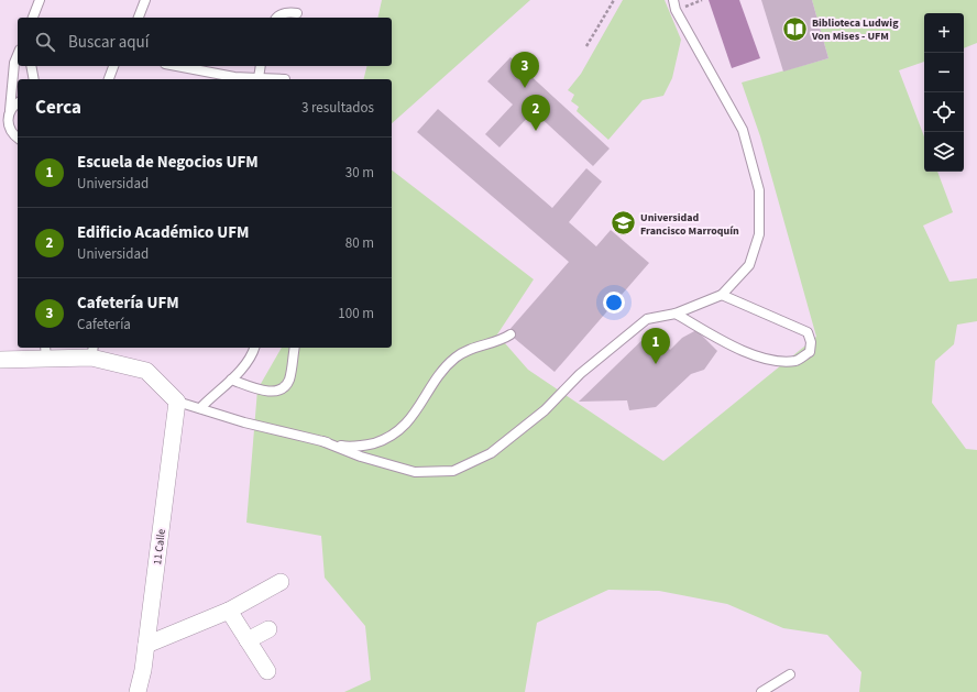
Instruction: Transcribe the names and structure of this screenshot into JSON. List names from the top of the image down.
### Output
{
  "streets": {
    "street": ["11 Calle"]
  },
  "places": {
    "library": ["Biblioteca Ludwig Von Mises - UFM"],
    "school or university": ["Universidad Francisco Marroquín"]
  },
  "page": {
    "map_buttons": ["+", "−"],
    "search": "Buscar aquí",
    "pins": ["3", "2", "1"],
    "heading": ["Cerca", "3 resultados"],
    "list": [
      {
        "mark": "1",
        "name": "Escuela de Negocios UFM",
        "note": "Universidad",
        "value": "30 m"
      },
      {
        "mark": "2",
        "name": "Edificio Académico UFM",
        "note": "Universidad",
        "value": "80 m"
      },
      {
        "mark": "3",
        "name": "Cafetería UFM",
        "note": "Cafetería",
        "value": "100 m"
      }
    ]
  }
}
